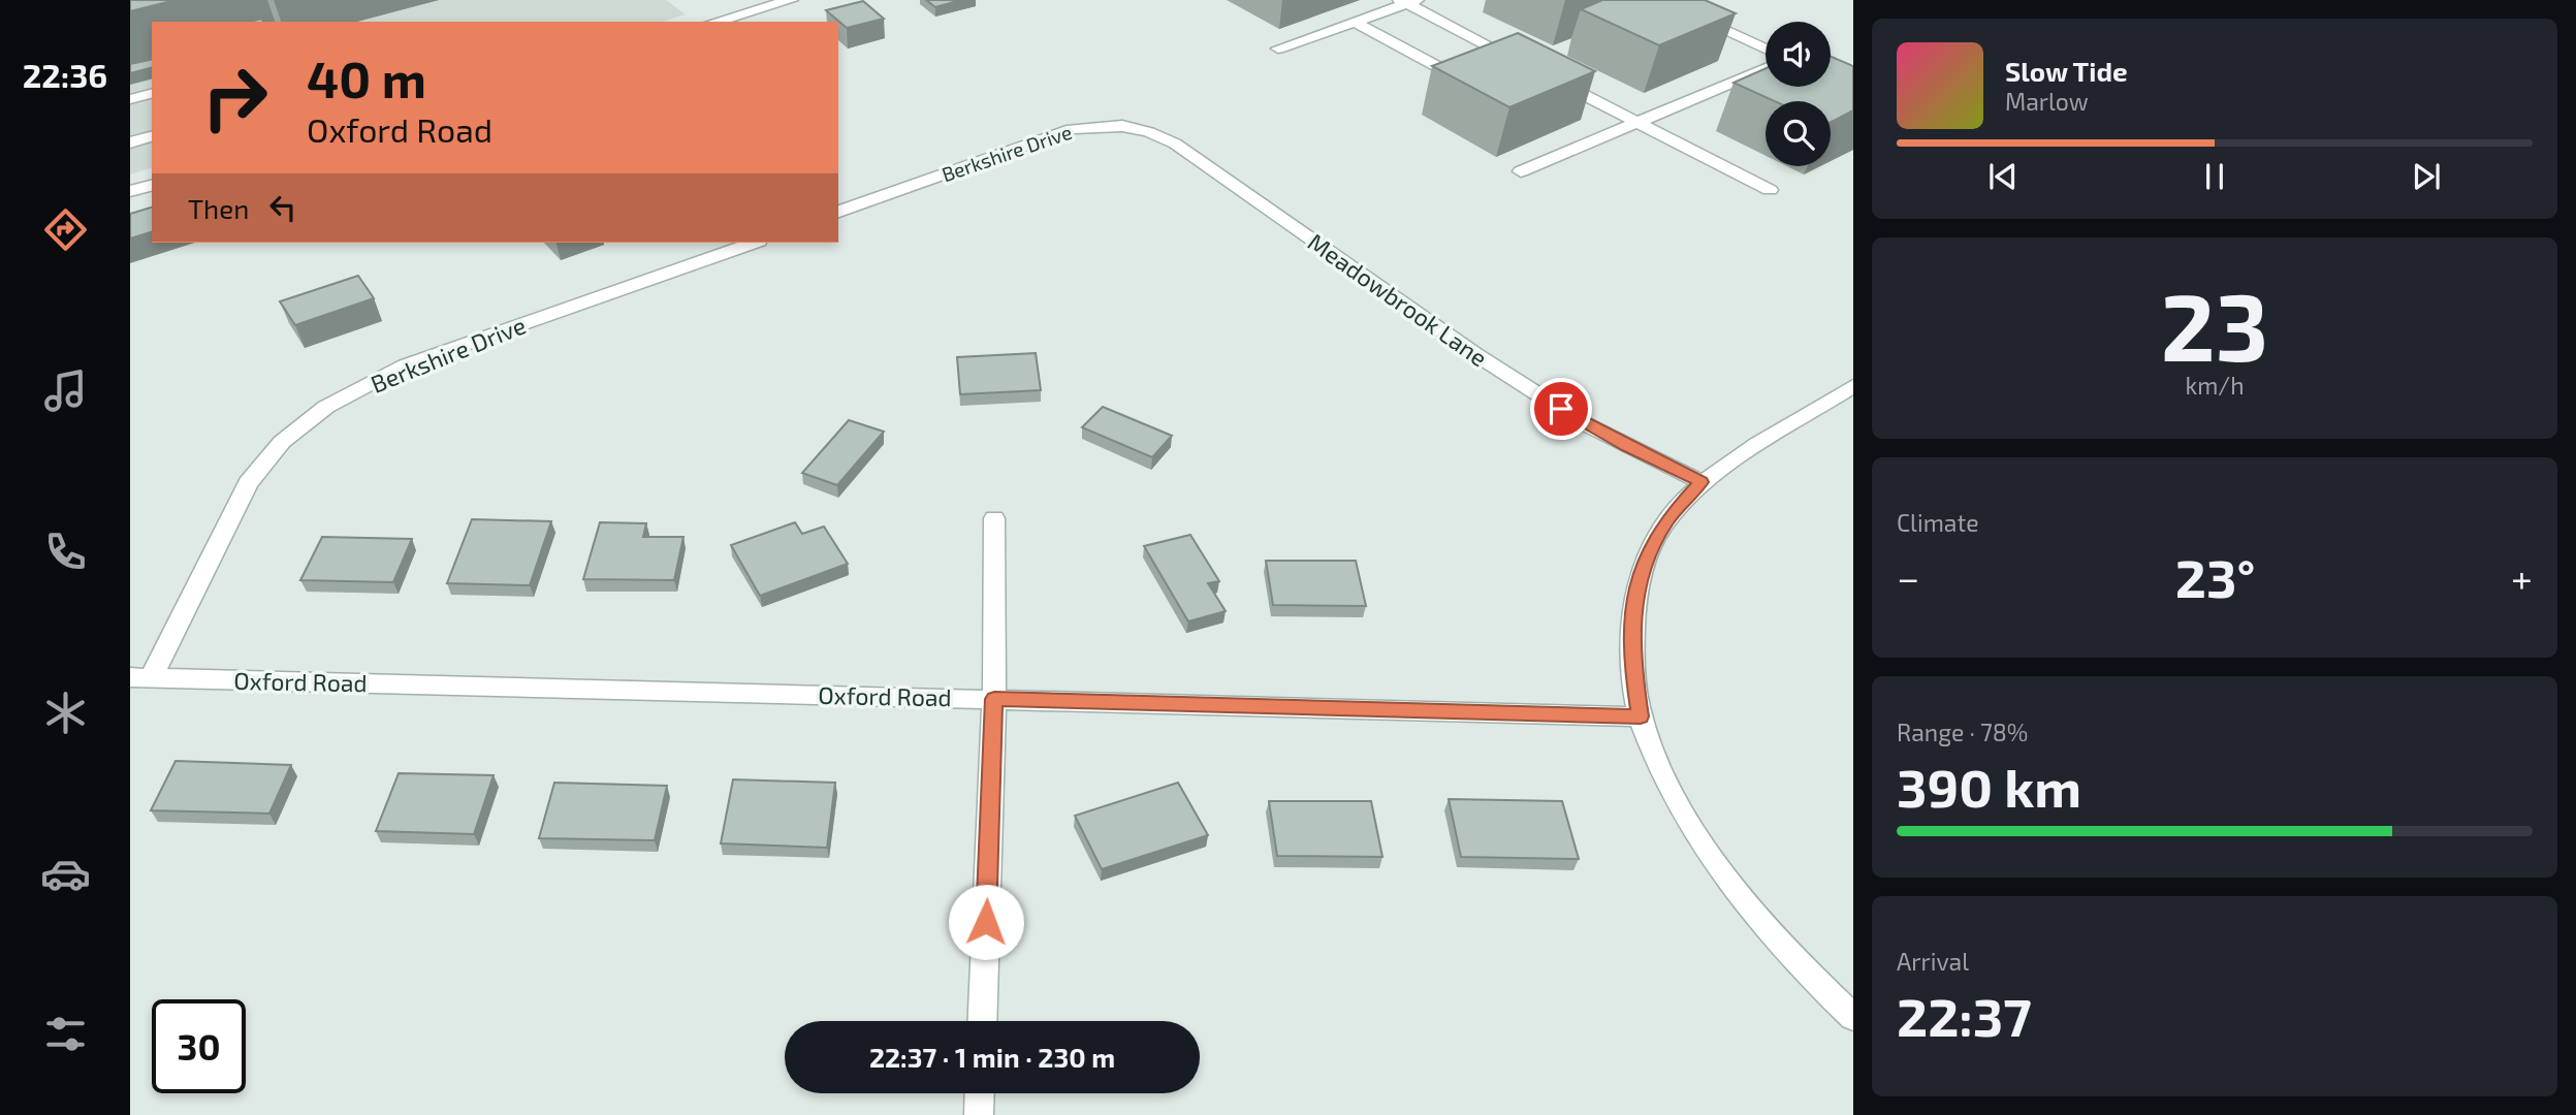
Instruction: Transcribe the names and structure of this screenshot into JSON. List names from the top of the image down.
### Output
{
  "streets": {
    "street": ["Berkshire Drive", "Meadowbrook Lane", "Oxford Road"]
  },
  "crossings": [
    ["Berkshire Drive", "Meadowbrook Lane"],
    ["Berkshire Drive", "Oxford Road"]
  ],
  "page": {
    "tabs": "22:36",
    "turn": ["40 m", "Oxford Road"],
    "song": ["Slow Tide", "Marlow"],
    "then": "Then",
    "tile": [
      ["23", "km/h"],
      "Climate",
      ["Range · 78%", "390 km"],
      ["Arrival", "22:37"]
    ],
    "heat": ["−", "23°", "+"],
    "limit": "30",
    "trip": "22:37 · 1 min · 230 m"
  }
}
